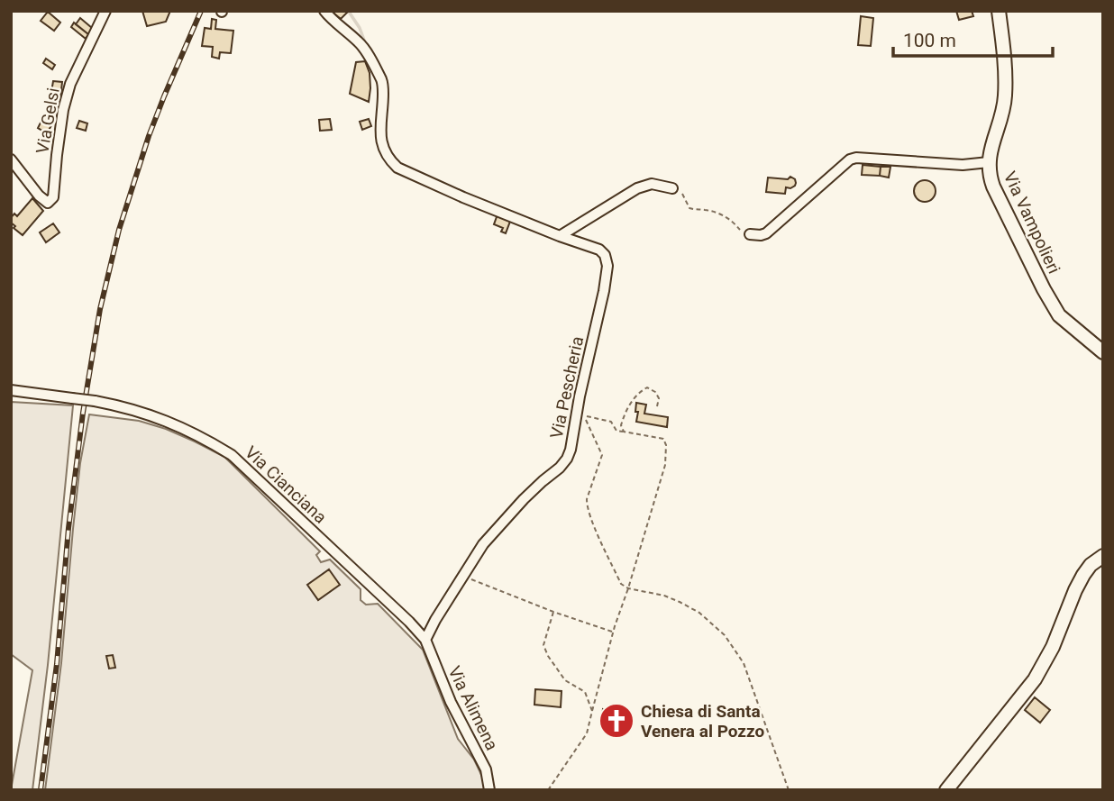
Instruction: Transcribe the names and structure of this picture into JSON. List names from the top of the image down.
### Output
{
  "streets": {
    "street": [
      "Via Gelsi",
      "Via Vampolieri",
      "Via Pescheria",
      "Via Cianciana",
      "Via Alimena"
    ]
  },
  "crossings": [
    ["Via Pescheria", "Via Cianciana"],
    ["Via Pescheria", "Via Alimena"],
    ["Via Cianciana", "Via Alimena"]
  ],
  "places": {
    "church": ["Chiesa di Santa Venera al Pozzo"]
  },
  "scale_bar": "100 m"
}
